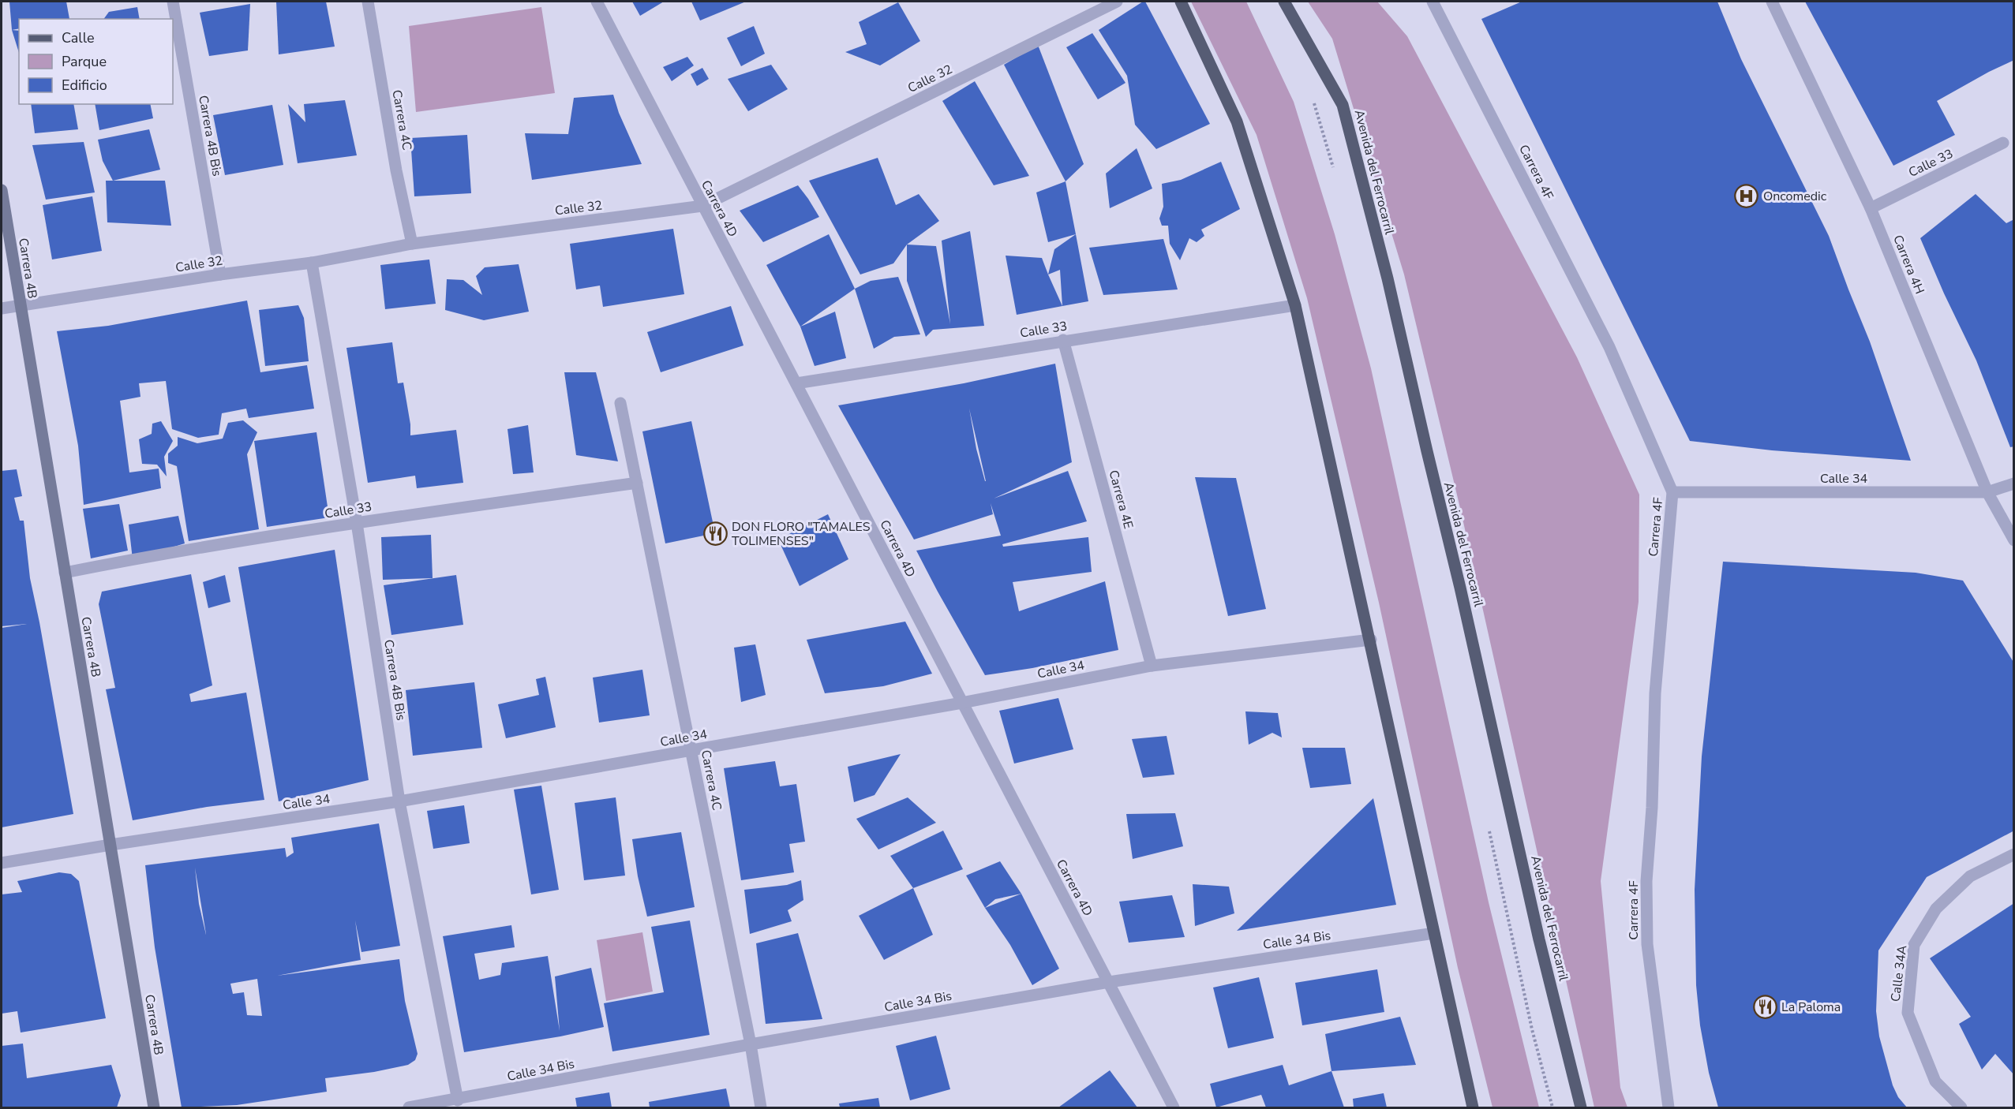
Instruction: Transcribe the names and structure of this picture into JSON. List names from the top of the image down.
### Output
{
  "streets": {
    "main road": ["Avenida del Ferrocarril", "Carrera 4B"],
    "street": [
      "Calle 32",
      "Carrera 4C",
      "Carrera 4B Bis",
      "Calle 33",
      "Carrera 4F",
      "Carrera 4D",
      "Carrera 4H",
      "Calle 34",
      "Carrera 4E",
      "Calle 34 Bis",
      "Calle 34A"
    ]
  },
  "crossings": [
    ["Calle 32", "Carrera 4C"],
    ["Calle 32", "Carrera 4B Bis"],
    ["Calle 32", "Carrera 4D"],
    ["Calle 32", "Carrera 4B"],
    ["Carrera 4C", "Calle 33"],
    ["Carrera 4C", "Calle 34"],
    ["Carrera 4C", "Calle 34 Bis"],
    ["Carrera 4B Bis", "Calle 33"],
    ["Carrera 4B Bis", "Calle 34"],
    ["Carrera 4B Bis", "Calle 34 Bis"],
    ["Calle 33", "Carrera 4D"],
    ["Calle 33", "Carrera 4H"],
    ["Calle 33", "Carrera 4B"],
    ["Calle 33", "Carrera 4E"],
    ["Carrera 4F", "Calle 34"],
    ["Carrera 4D", "Calle 34"],
    ["Carrera 4D", "Calle 34 Bis"],
    ["Carrera 4H", "Calle 34"],
    ["Carrera 4B", "Calle 34"],
    ["Calle 34", "Carrera 4E"]
  ],
  "places": {
    "hospital": ["Oncomedic"],
    "restaurant": ["DON FLORO \"TAMALES TOLIMENSES\"", "La Paloma"]
  },
  "legend": ["Calle", "Parque", "Edificio"]
}
